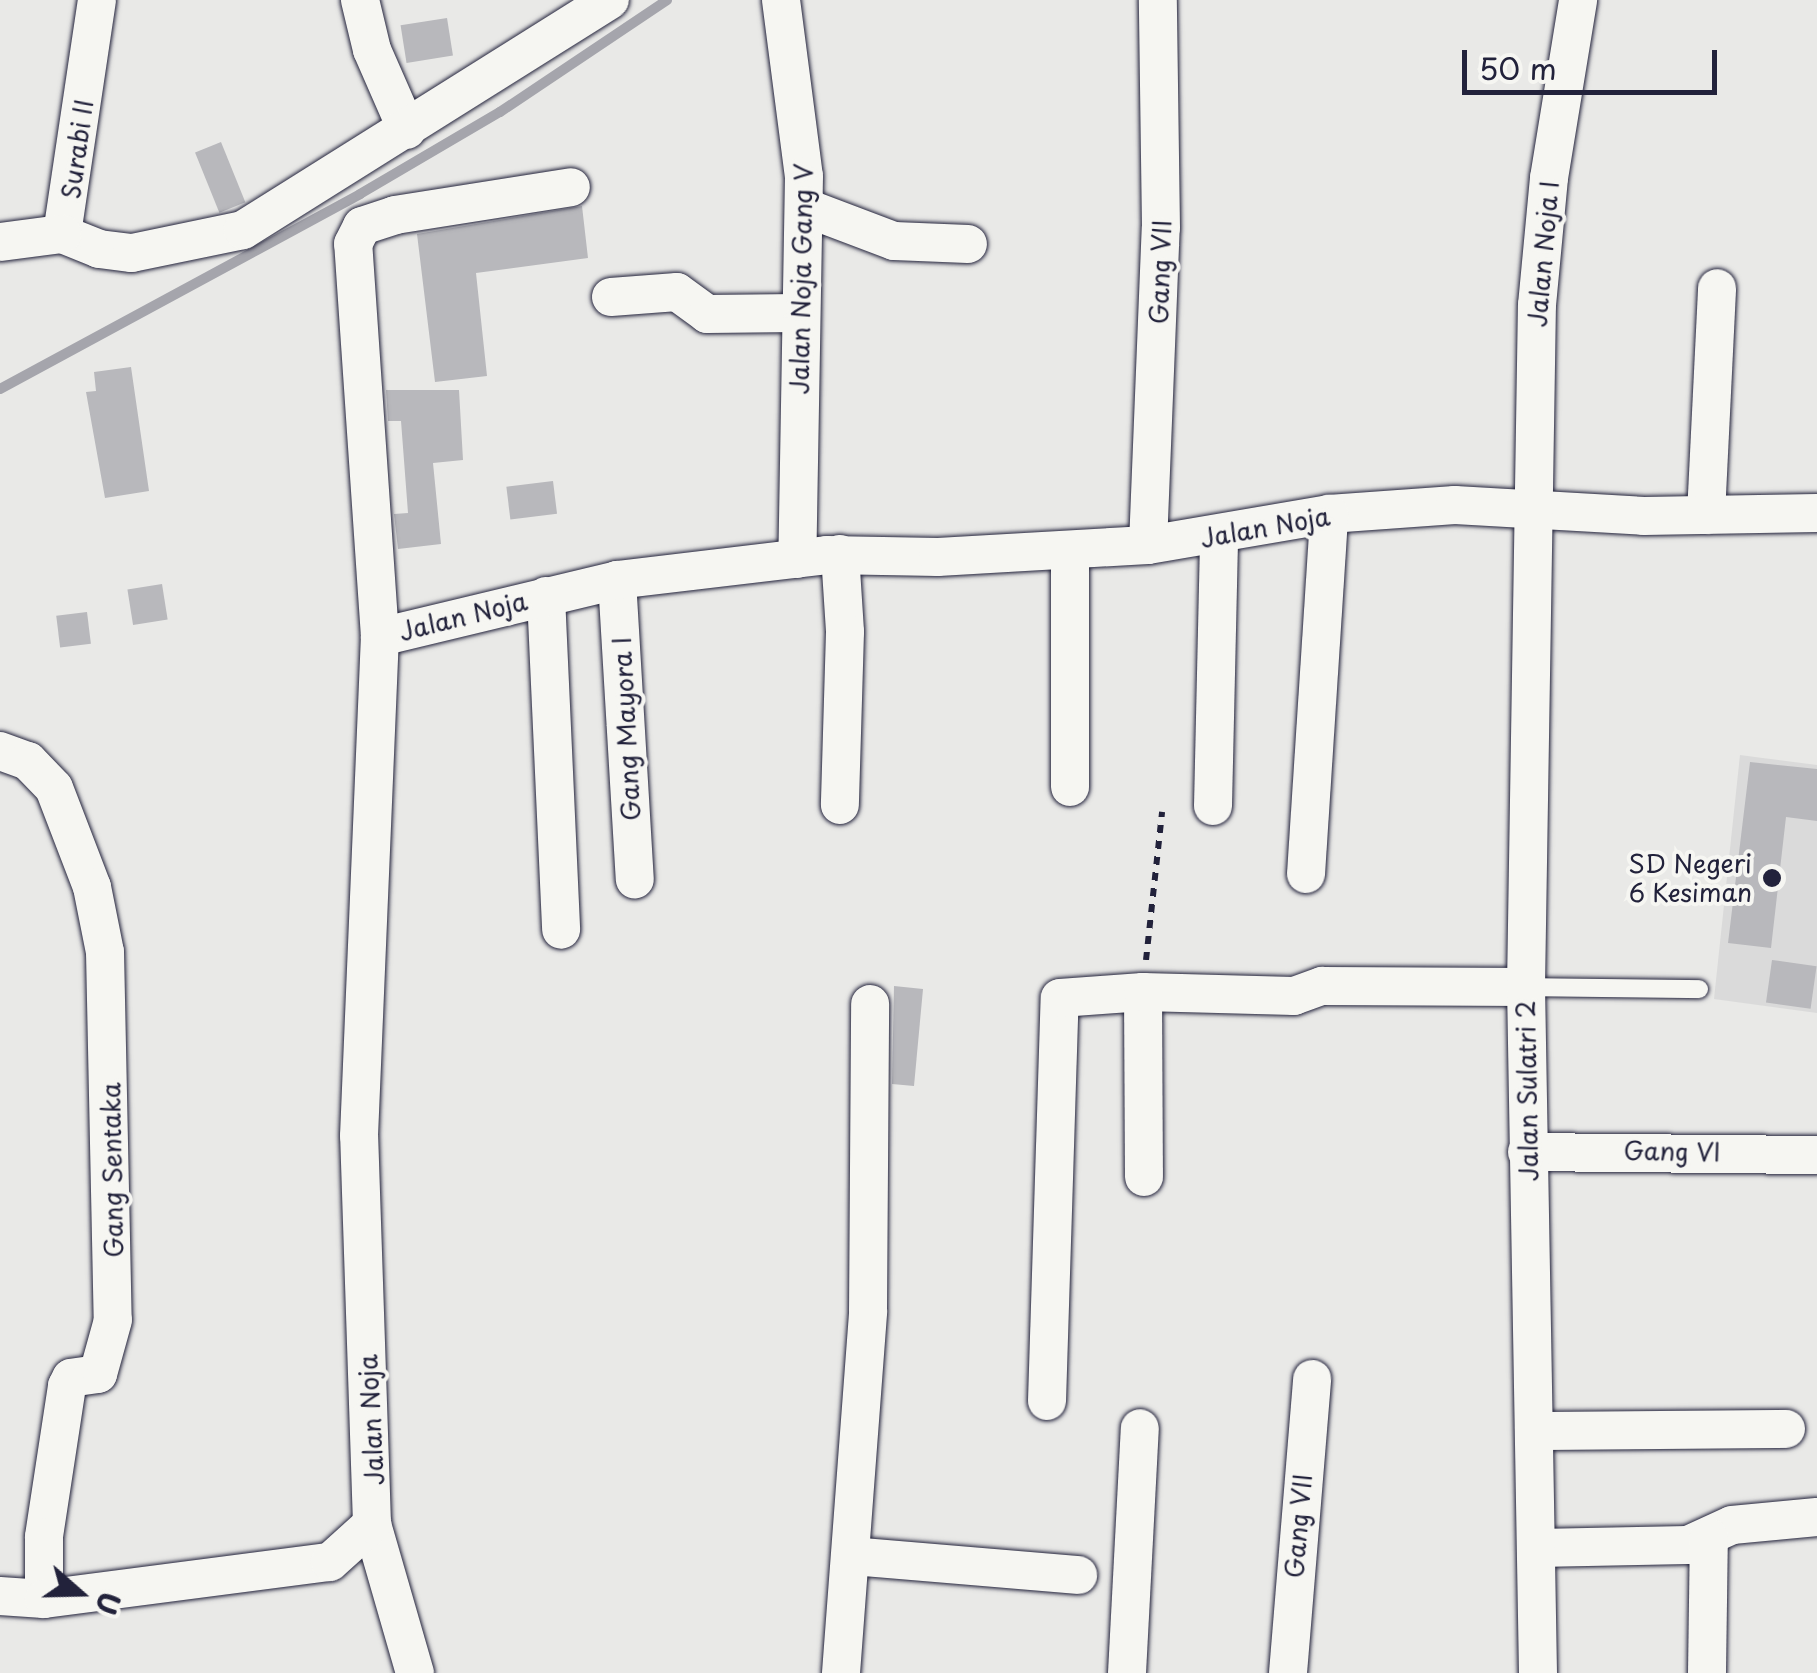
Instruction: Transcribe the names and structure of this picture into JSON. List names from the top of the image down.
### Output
{
  "streets": {
    "street": [
      "Surabi II",
      "Jalan Noja I",
      "Gang VII",
      "Jalan Noja Gang V",
      "Jalan Noja",
      "Gang Mayora I",
      "Jalan Sulatri 2",
      "Gang VI",
      "Gang Sentaka"
    ]
  },
  "crossings": [
    ["Jalan Noja I", "Jalan Noja"],
    ["Jalan Noja I", "Jalan Sulatri 2"],
    ["Gang VII", "Jalan Noja"],
    ["Jalan Noja Gang V", "Jalan Noja"],
    ["Jalan Noja", "Gang Mayora I"],
    ["Jalan Noja", "Jalan Sulatri 2"],
    ["Jalan Sulatri 2", "Gang VI"]
  ],
  "places": ["SD Negeri 6 Kesiman"],
  "scale_bar": "50 m",
  "north": "right"
}
